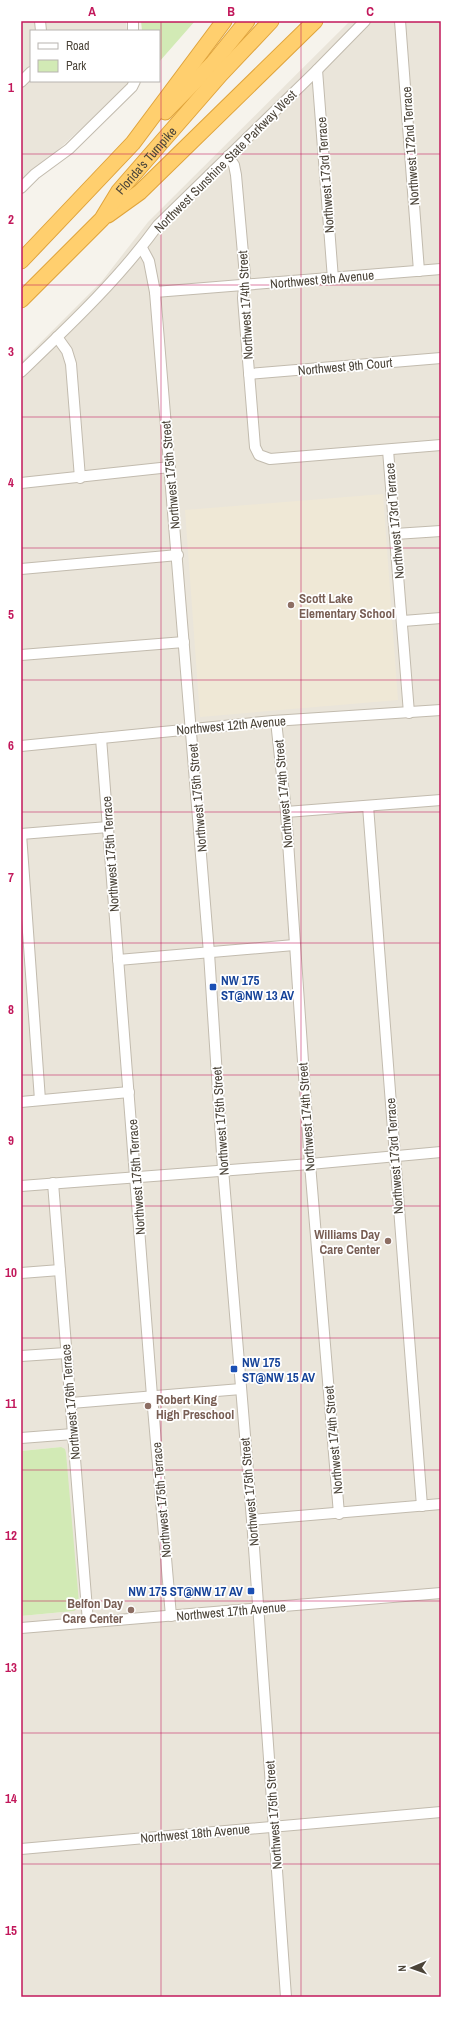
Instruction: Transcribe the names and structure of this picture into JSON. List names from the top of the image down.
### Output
{
  "streets": {
    "highway": ["Florida's Turnpike"],
    "street": [
      "Northwest 172nd Terrace",
      "Northwest Sunshine State Parkway West",
      "Northwest 173rd Terrace",
      "Northwest 9th Avenue",
      "Northwest 174th Street",
      "Northwest 9th Court",
      "Northwest 175th Street",
      "Northwest 12th Avenue",
      "Northwest 175th Terrace",
      "Northwest 176th Terrace",
      "Northwest 17th Avenue",
      "Northwest 18th Avenue"
    ]
  },
  "crossings": [
    ["Northwest 172nd Terrace", "Northwest 9th Avenue"],
    ["Northwest Sunshine State Parkway West", "Northwest 173rd Terrace"],
    ["Northwest Sunshine State Parkway West", "Northwest 174th Street"],
    ["Northwest Sunshine State Parkway West", "Northwest 175th Street"],
    ["Northwest 173rd Terrace", "Northwest 9th Avenue"],
    ["Northwest 173rd Terrace", "Northwest 174th Street"],
    ["Northwest 173rd Terrace", "Northwest 12th Avenue"],
    ["Northwest 9th Avenue", "Northwest 174th Street"],
    ["Northwest 9th Avenue", "Northwest 175th Street"],
    ["Northwest 174th Street", "Northwest 9th Court"],
    ["Northwest 174th Street", "Northwest 12th Avenue"],
    ["Northwest 175th Street", "Northwest 12th Avenue"],
    ["Northwest 175th Street", "Northwest 17th Avenue"],
    ["Northwest 175th Street", "Northwest 18th Avenue"],
    ["Northwest 12th Avenue", "Northwest 175th Terrace"],
    ["Northwest 175th Terrace", "Northwest 17th Avenue"],
    ["Northwest 176th Terrace", "Northwest 17th Avenue"]
  ],
  "places": {
    "other": [
      "Scott Lake Elementary School",
      "Williams Day Care Center",
      "Robert King High Preschool",
      "Belfon Day Care Center"
    ],
    "transit": ["NW 175 ST@NW 13 AV", "NW 175 ST@NW 15 AV", "NW 175 ST@NW 17 AV"]
  },
  "legend": ["Road", "Park"],
  "north": "left",
  "grid": {
    "columns": ["A", "B", "C"],
    "rows": [
      "1",
      "2",
      "3",
      "4",
      "5",
      "6",
      "7",
      "8",
      "9",
      "10",
      "11",
      "12",
      "13",
      "14",
      "15"
    ]
  }
}
